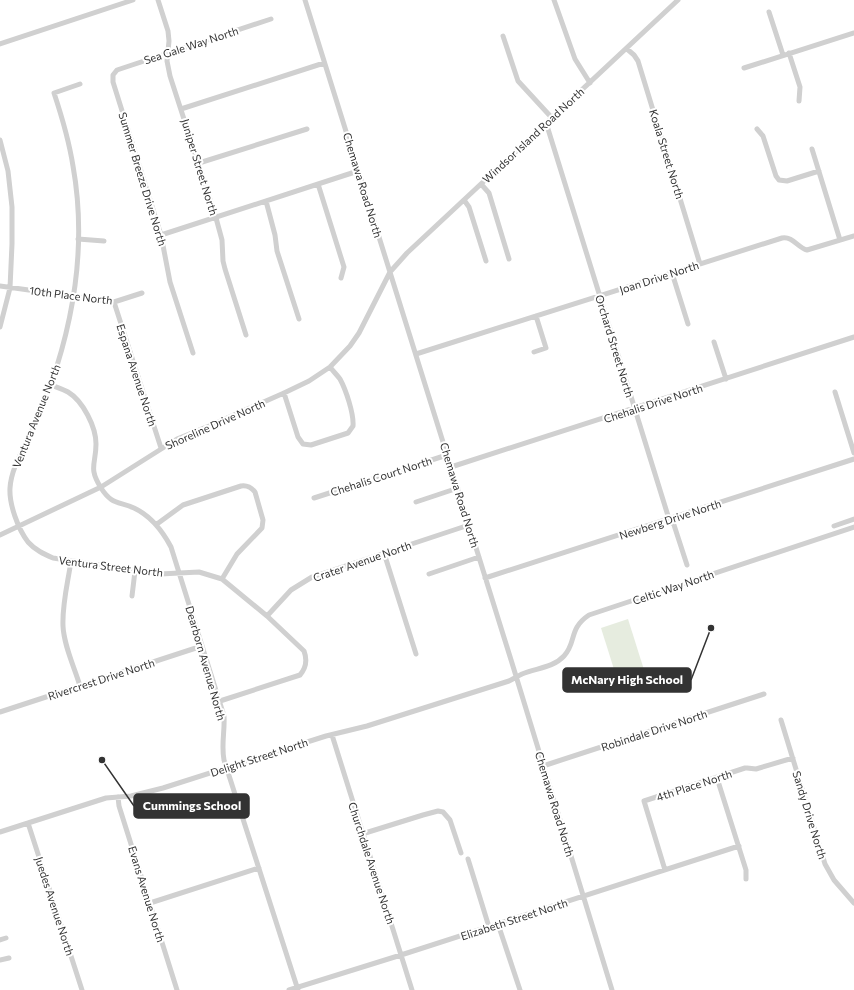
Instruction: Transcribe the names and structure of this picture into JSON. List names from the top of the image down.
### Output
{
  "streets": {
    "street": [
      "Sea Gale Way North",
      "Windsor Island Road North",
      "Koala Street North",
      "Juniper Street North",
      "Summer Breeze Drive North",
      "Chemawa Road North",
      "Joan Drive North",
      "10th Place North",
      "Orchard Street North",
      "Espana Avenue North",
      "Chehalis Drive North",
      "Ventura Avenue North",
      "Shoreline Drive North",
      "Chehalis Court North",
      "Newberg Drive North",
      "Crater Avenue North",
      "Ventura Street North",
      "Celtic Way North",
      "Dearborn Avenue North",
      "Rivercrest Drive North",
      "Robindale Drive North",
      "Delight Street North",
      "4th Place North",
      "Sandy Drive North",
      "Churchdale Avenue North",
      "Evans Avenue North",
      "Juedes Avenue North",
      "Elizabeth Street North"
    ]
  },
  "crossings": [
    ["Sea Gale Way North", "Juniper Street North"],
    ["Sea Gale Way North", "Summer Breeze Drive North"],
    ["Windsor Island Road North", "Koala Street North"],
    ["Windsor Island Road North", "Chemawa Road North"],
    ["Windsor Island Road North", "Orchard Street North"],
    ["Windsor Island Road North", "Shoreline Drive North"],
    ["Koala Street North", "Joan Drive North"],
    ["Chemawa Road North", "Joan Drive North"],
    ["Chemawa Road North", "Chehalis Drive North"],
    ["Chemawa Road North", "Shoreline Drive North"],
    ["Chemawa Road North", "Chehalis Court North"],
    ["Chemawa Road North", "Newberg Drive North"],
    ["Chemawa Road North", "Crater Avenue North"],
    ["Chemawa Road North", "Celtic Way North"],
    ["Chemawa Road North", "Robindale Drive North"],
    ["Chemawa Road North", "Delight Street North"],
    ["Chemawa Road North", "Elizabeth Street North"],
    ["Joan Drive North", "Orchard Street North"],
    ["10th Place North", "Espana Avenue North"],
    ["10th Place North", "Ventura Avenue North"],
    ["Orchard Street North", "Chehalis Drive North"],
    ["Orchard Street North", "Newberg Drive North"],
    ["Espana Avenue North", "Shoreline Drive North"],
    ["Ventura Avenue North", "Shoreline Drive North"],
    ["Ventura Avenue North", "Ventura Street North"],
    ["Ventura Avenue North", "Dearborn Avenue North"],
    ["Shoreline Drive North", "Ventura Street North"],
    ["Shoreline Drive North", "Dearborn Avenue North"],
    ["Crater Avenue North", "Ventura Street North"],
    ["Ventura Street North", "Dearborn Avenue North"],
    ["Celtic Way North", "Delight Street North"],
    ["Dearborn Avenue North", "Rivercrest Drive North"],
    ["Dearborn Avenue North", "Delight Street North"],
    ["Dearborn Avenue North", "Elizabeth Street North"],
    ["Delight Street North", "Churchdale Avenue North"],
    ["Delight Street North", "Evans Avenue North"],
    ["Delight Street North", "Juedes Avenue North"],
    ["4th Place North", "Sandy Drive North"],
    ["4th Place North", "Elizabeth Street North"],
    ["Churchdale Avenue North", "Elizabeth Street North"]
  ],
  "places": ["McNary High School", "Cummings School"]
}
